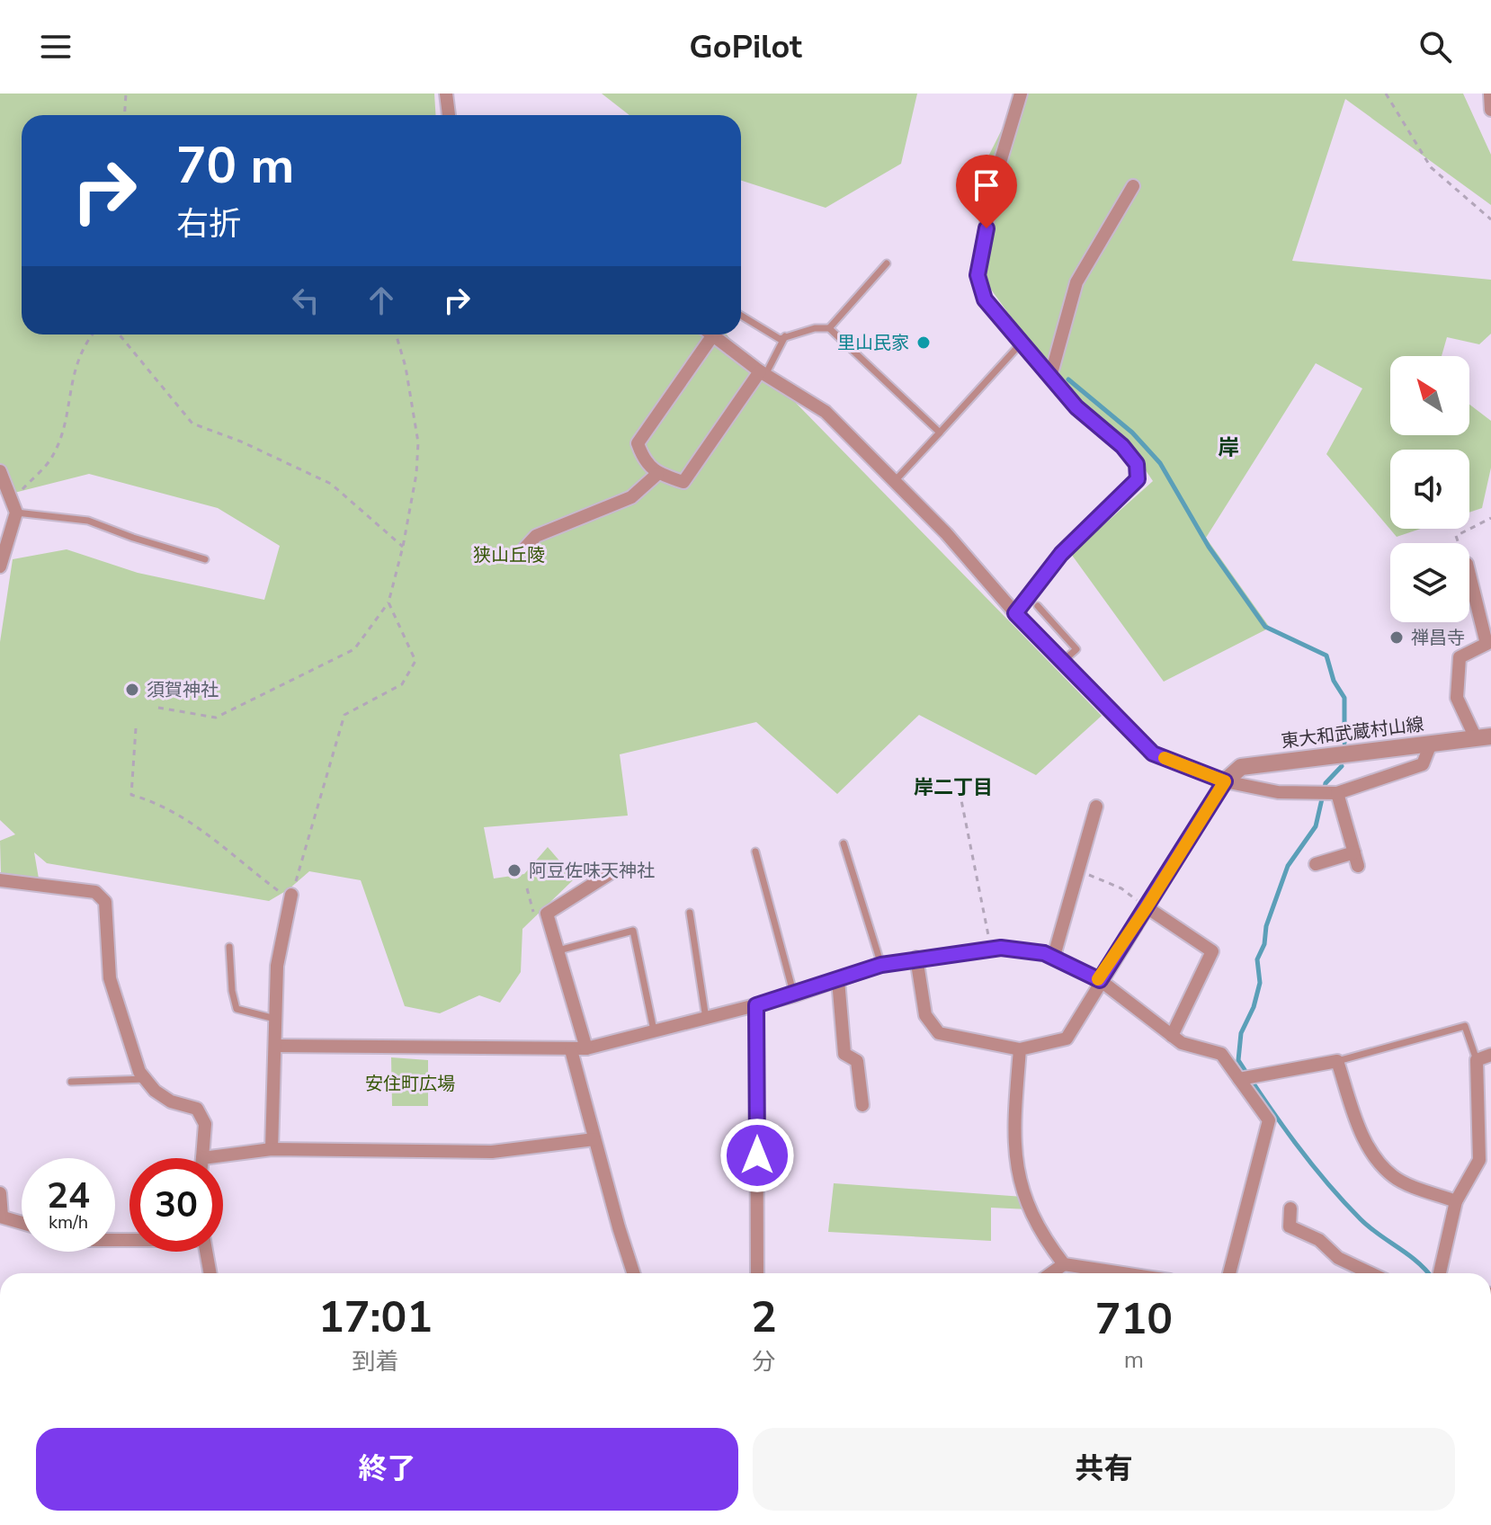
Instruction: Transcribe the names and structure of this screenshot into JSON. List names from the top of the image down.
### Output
{
  "streets": {
    "street": ["東大和武蔵村山線"]
  },
  "districts": ["岸", "岸二丁目"],
  "parks": ["狭山丘陵", "安住町広場"],
  "places": [
    "里山民家",
    "禅昌寺",
    "須賀神社",
    "阿豆佐味天神社"
  ],
  "north": "top left",
  "page": {
    "header": "GoPilot",
    "turn": ["70 m", "右折"],
    "speed": "24 km/h",
    "limit": "30",
    "eta": [
      "17:01",
      "到着",
      "2",
      "分",
      "710",
      "m"
    ],
    "buttons": ["終了", "共有"]
  }
}
